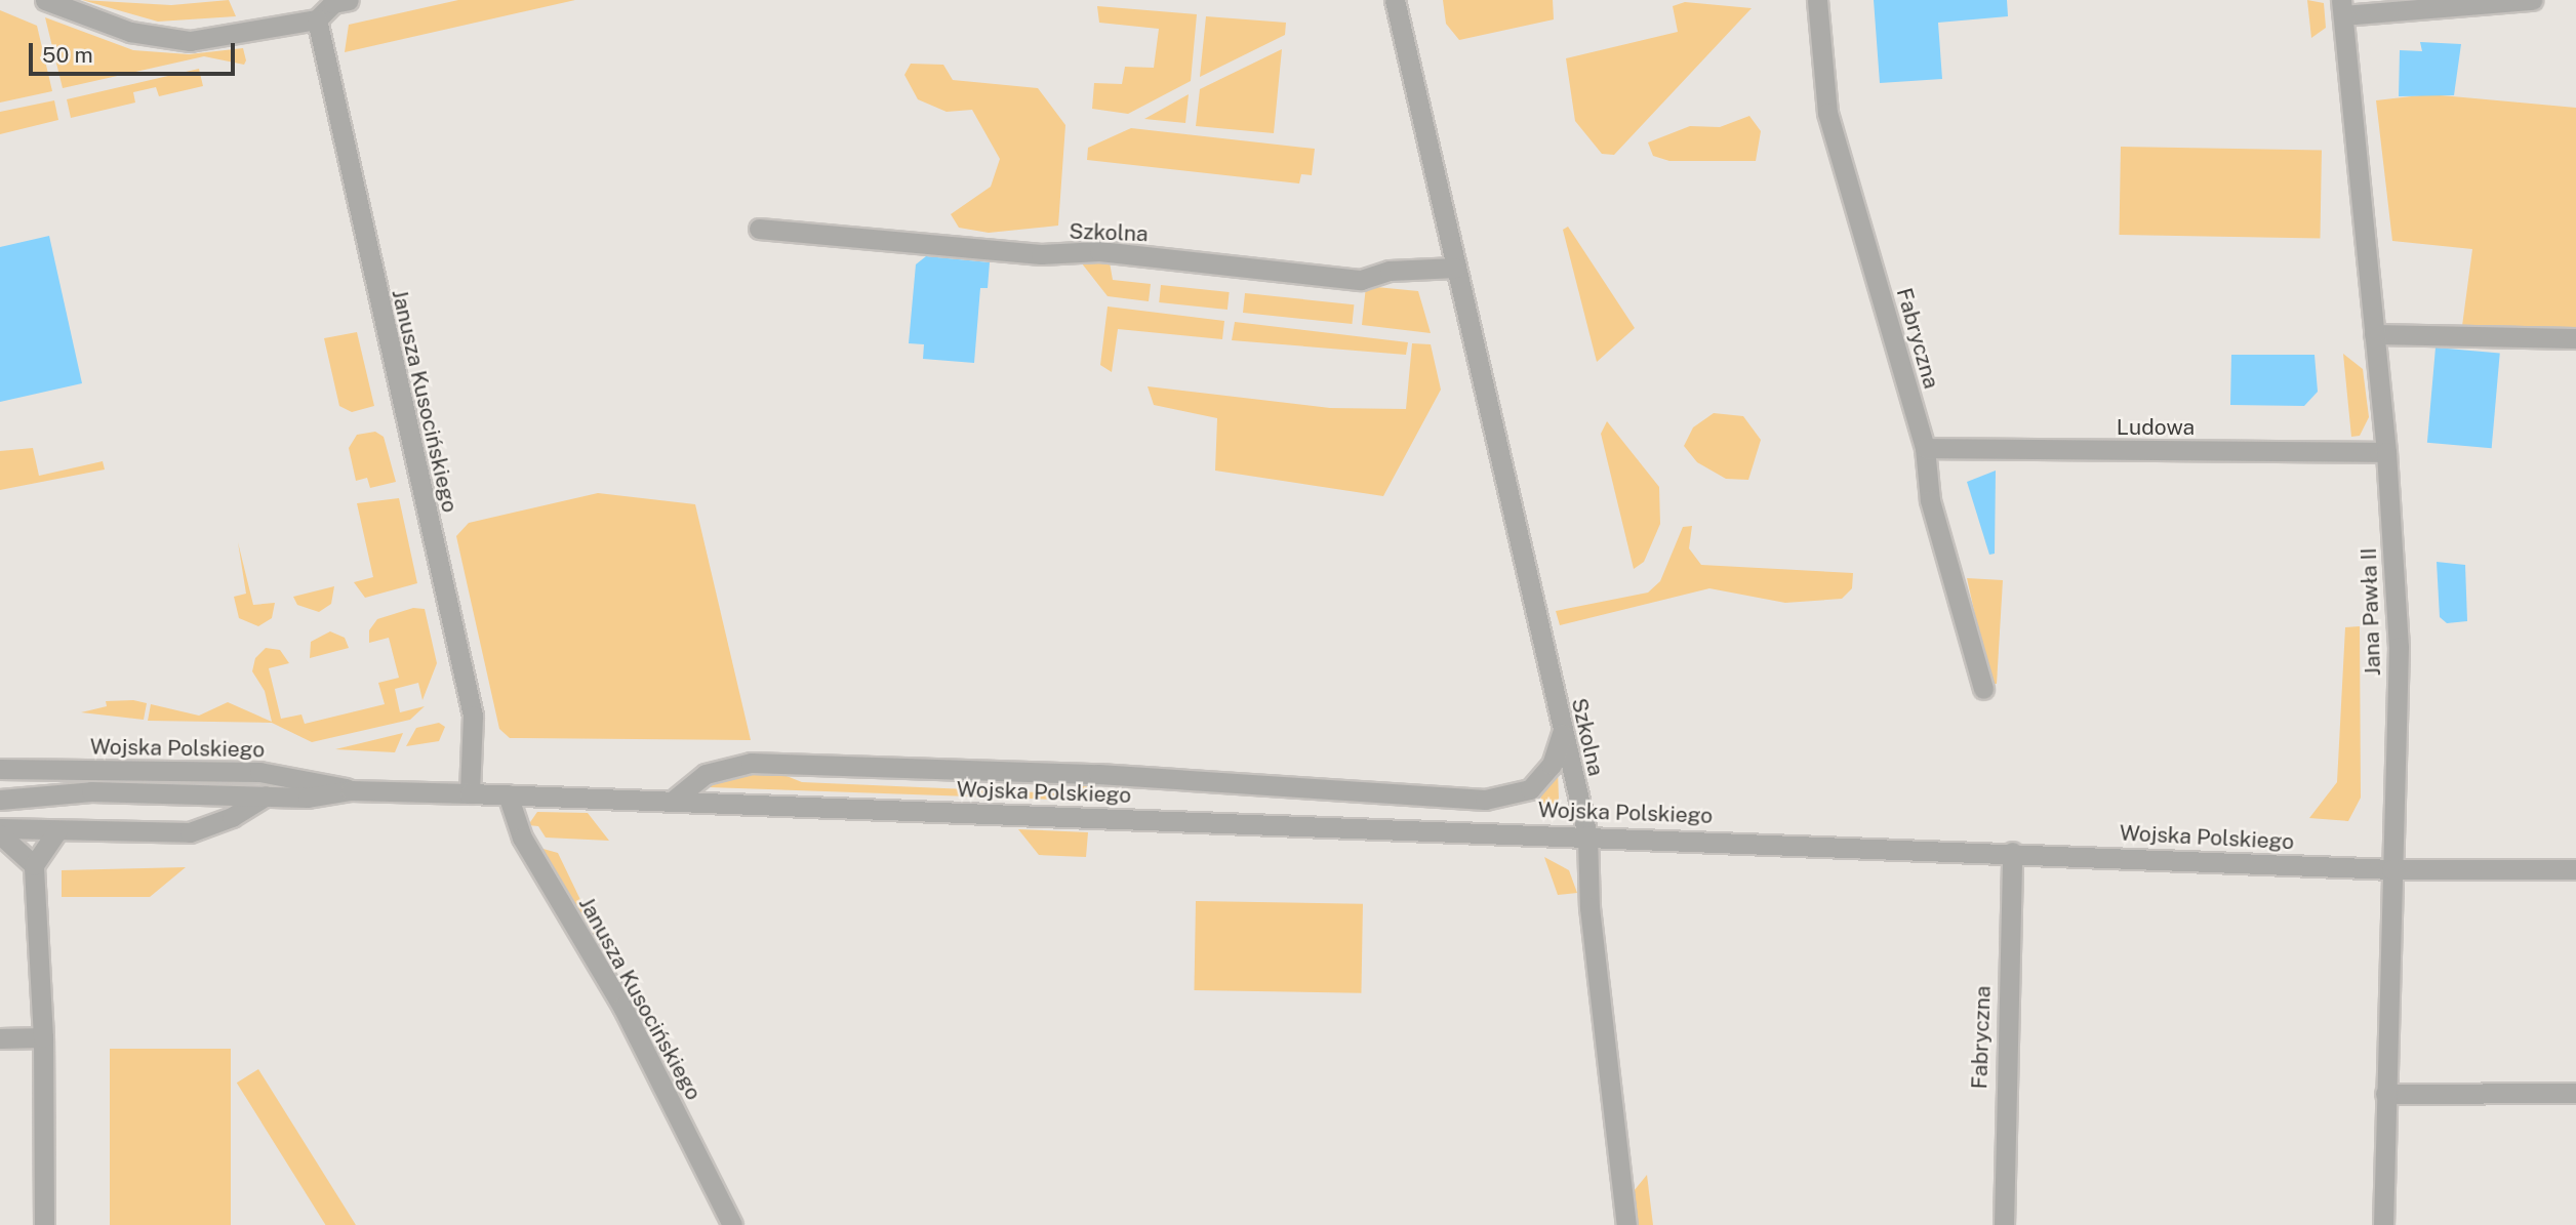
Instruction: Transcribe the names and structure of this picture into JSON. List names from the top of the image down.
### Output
{
  "streets": {
    "street": [
      "Szkolna",
      "Fabryczna",
      "Janusza Kusocińskiego",
      "Ludowa",
      "Jana Pawła II",
      "Wojska Polskiego"
    ]
  },
  "crossings": [
    ["Szkolna", "Wojska Polskiego"],
    ["Fabryczna", "Ludowa"],
    ["Fabryczna", "Wojska Polskiego"],
    ["Janusza Kusocińskiego", "Wojska Polskiego"],
    ["Ludowa", "Jana Pawła II"],
    ["Jana Pawła II", "Wojska Polskiego"]
  ],
  "scale_bar": "50 m"
}
